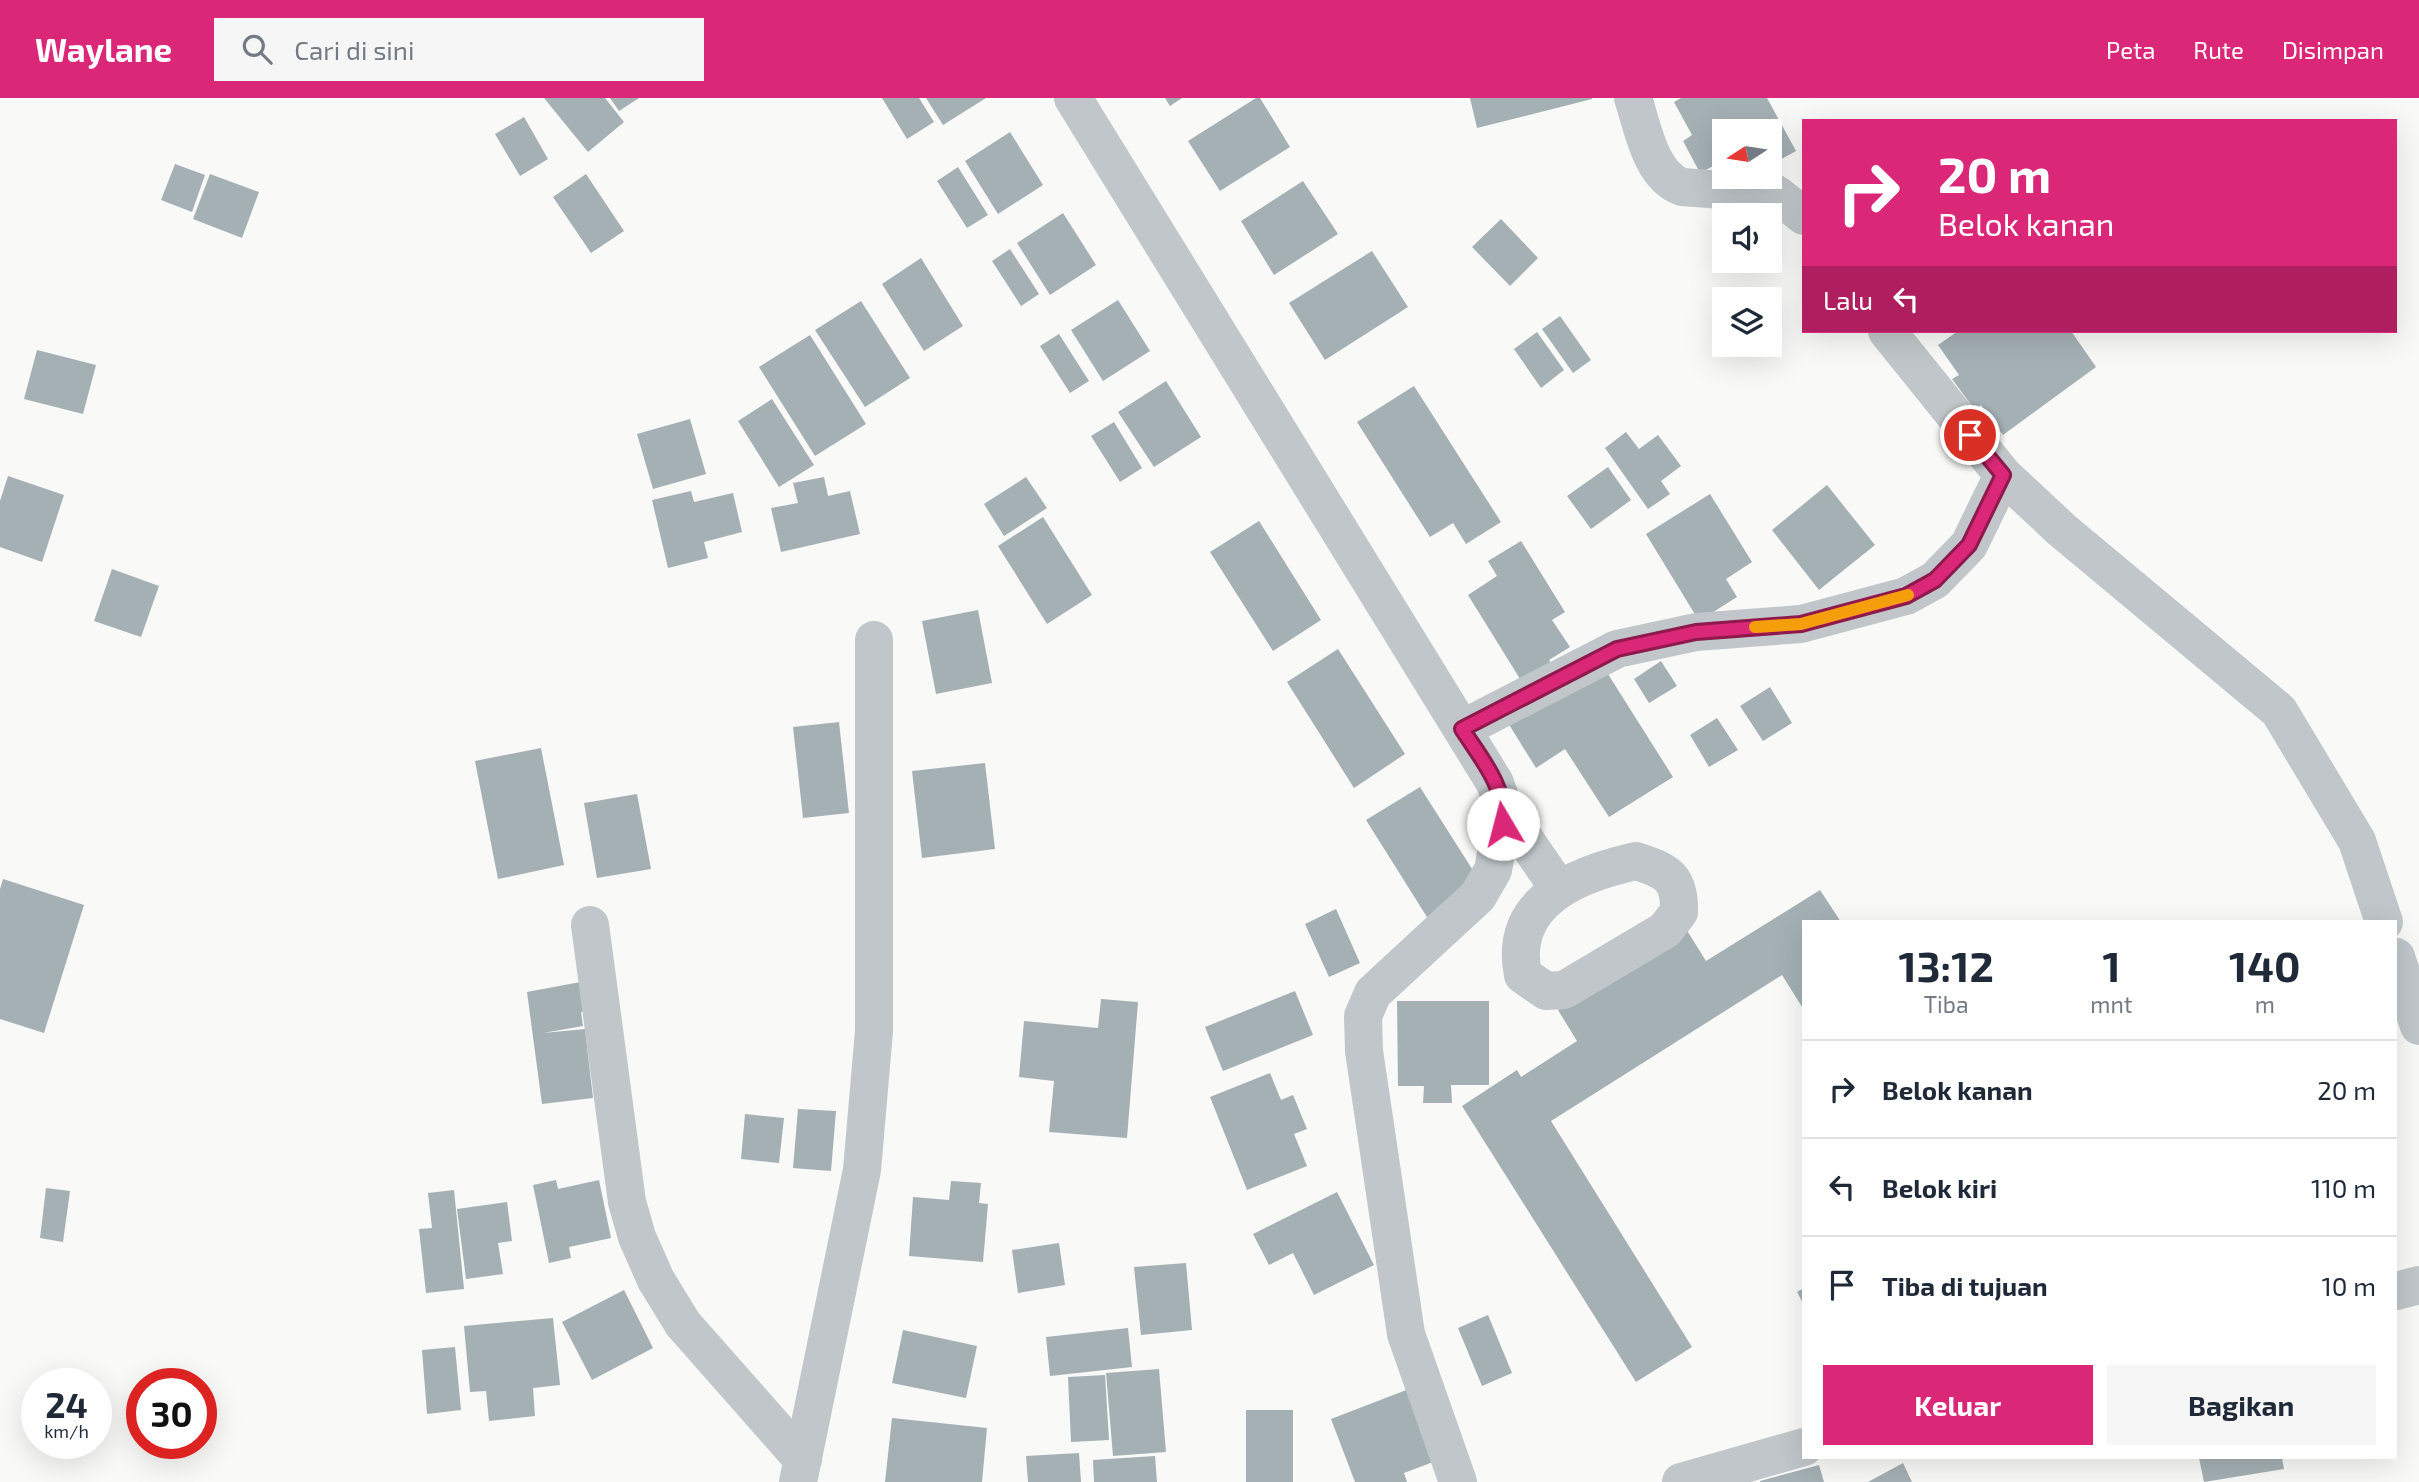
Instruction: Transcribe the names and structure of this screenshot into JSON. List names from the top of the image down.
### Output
{
  "north": "left",
  "page": {
    "header": "Waylane",
    "search": "Cari di sini",
    "nav": ["Peta", "Rute", "Disimpan"],
    "turn": ["20 m", "Belok kanan"],
    "then": "Lalu",
    "eta": [
      "13:12",
      "Tiba",
      "1",
      "mnt",
      "140",
      "m"
    ],
    "list": [
      {
        "name": "Belok kanan",
        "value": "20 m"
      },
      {
        "name": "Belok kiri",
        "value": "110 m"
      },
      {
        "name": "Tiba di tujuan",
        "value": "10 m"
      }
    ],
    "buttons": ["Keluar", "Bagikan"],
    "speed": "24 km/h",
    "limit": "30"
  }
}
